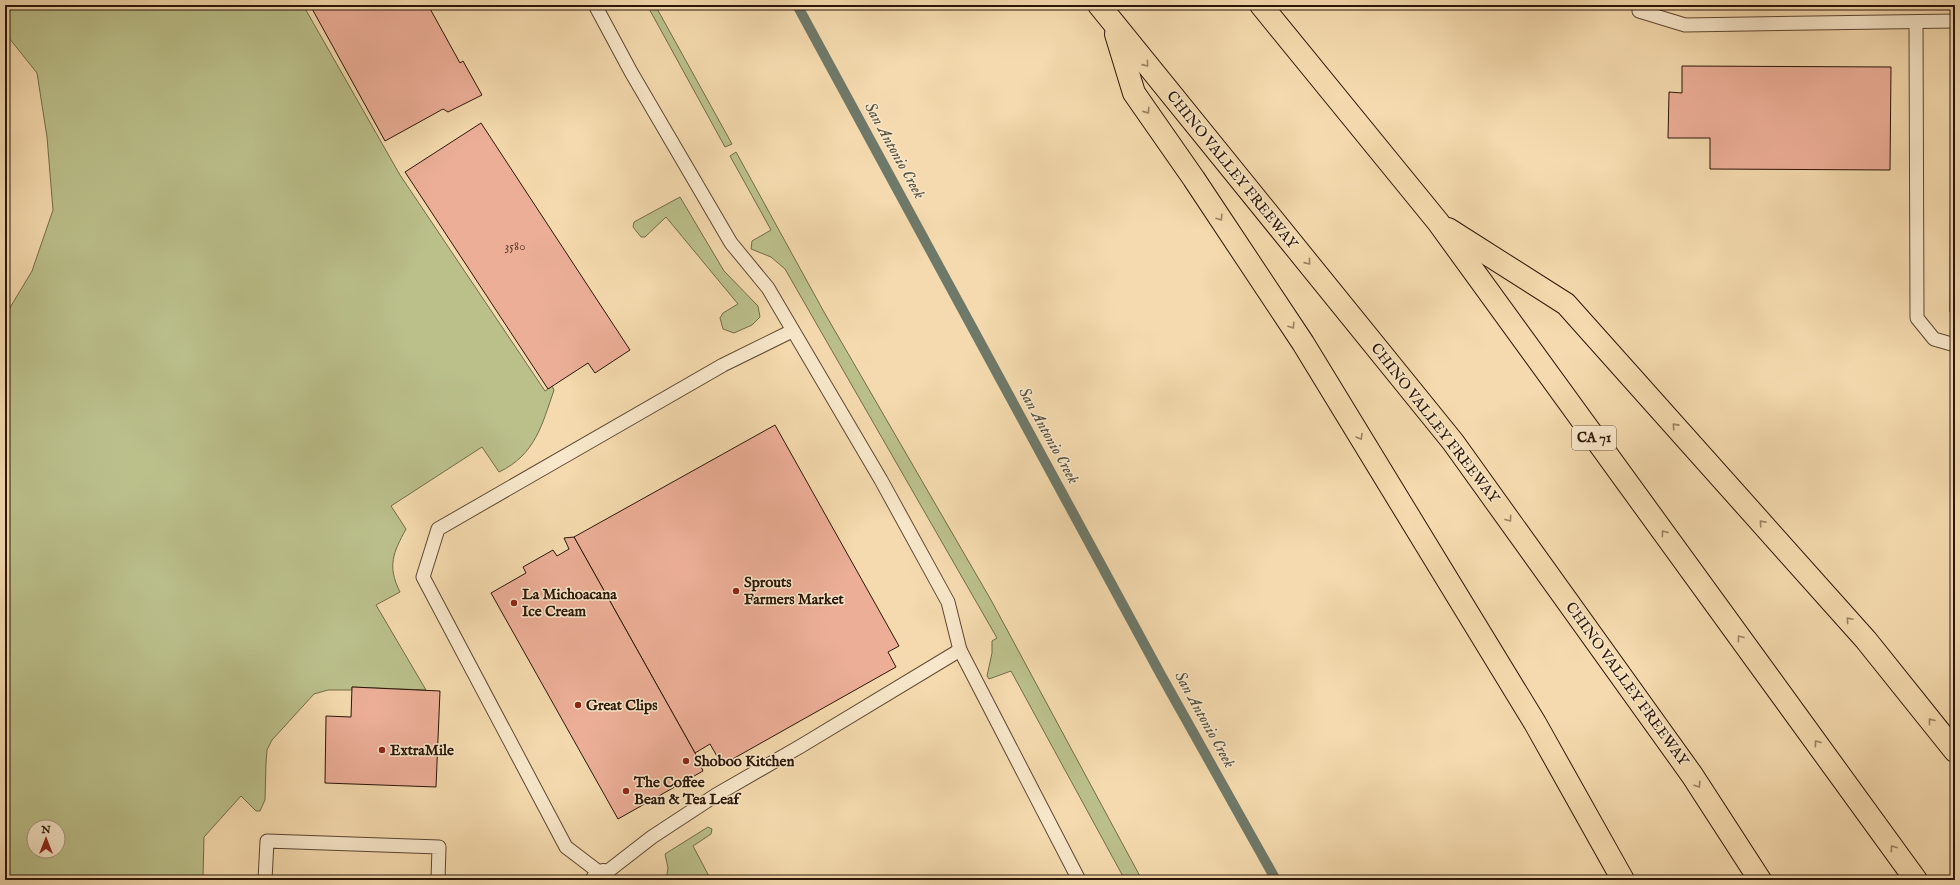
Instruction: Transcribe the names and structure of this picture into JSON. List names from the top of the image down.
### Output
{
  "streets": {
    "highway": ["CHINO VALLEY FREEWAY", "CA 71"]
  },
  "water": ["San Antonio Creek"],
  "places": [
    "Sprouts Farmers Market",
    "La Michoacana Ice Cream",
    "Great Clips",
    "ExtraMile",
    "Shoboo Kitchen",
    "The Coffee Bean & Tea Leaf"
  ],
  "house_numbers": ["3580"],
  "north": "top"
}
